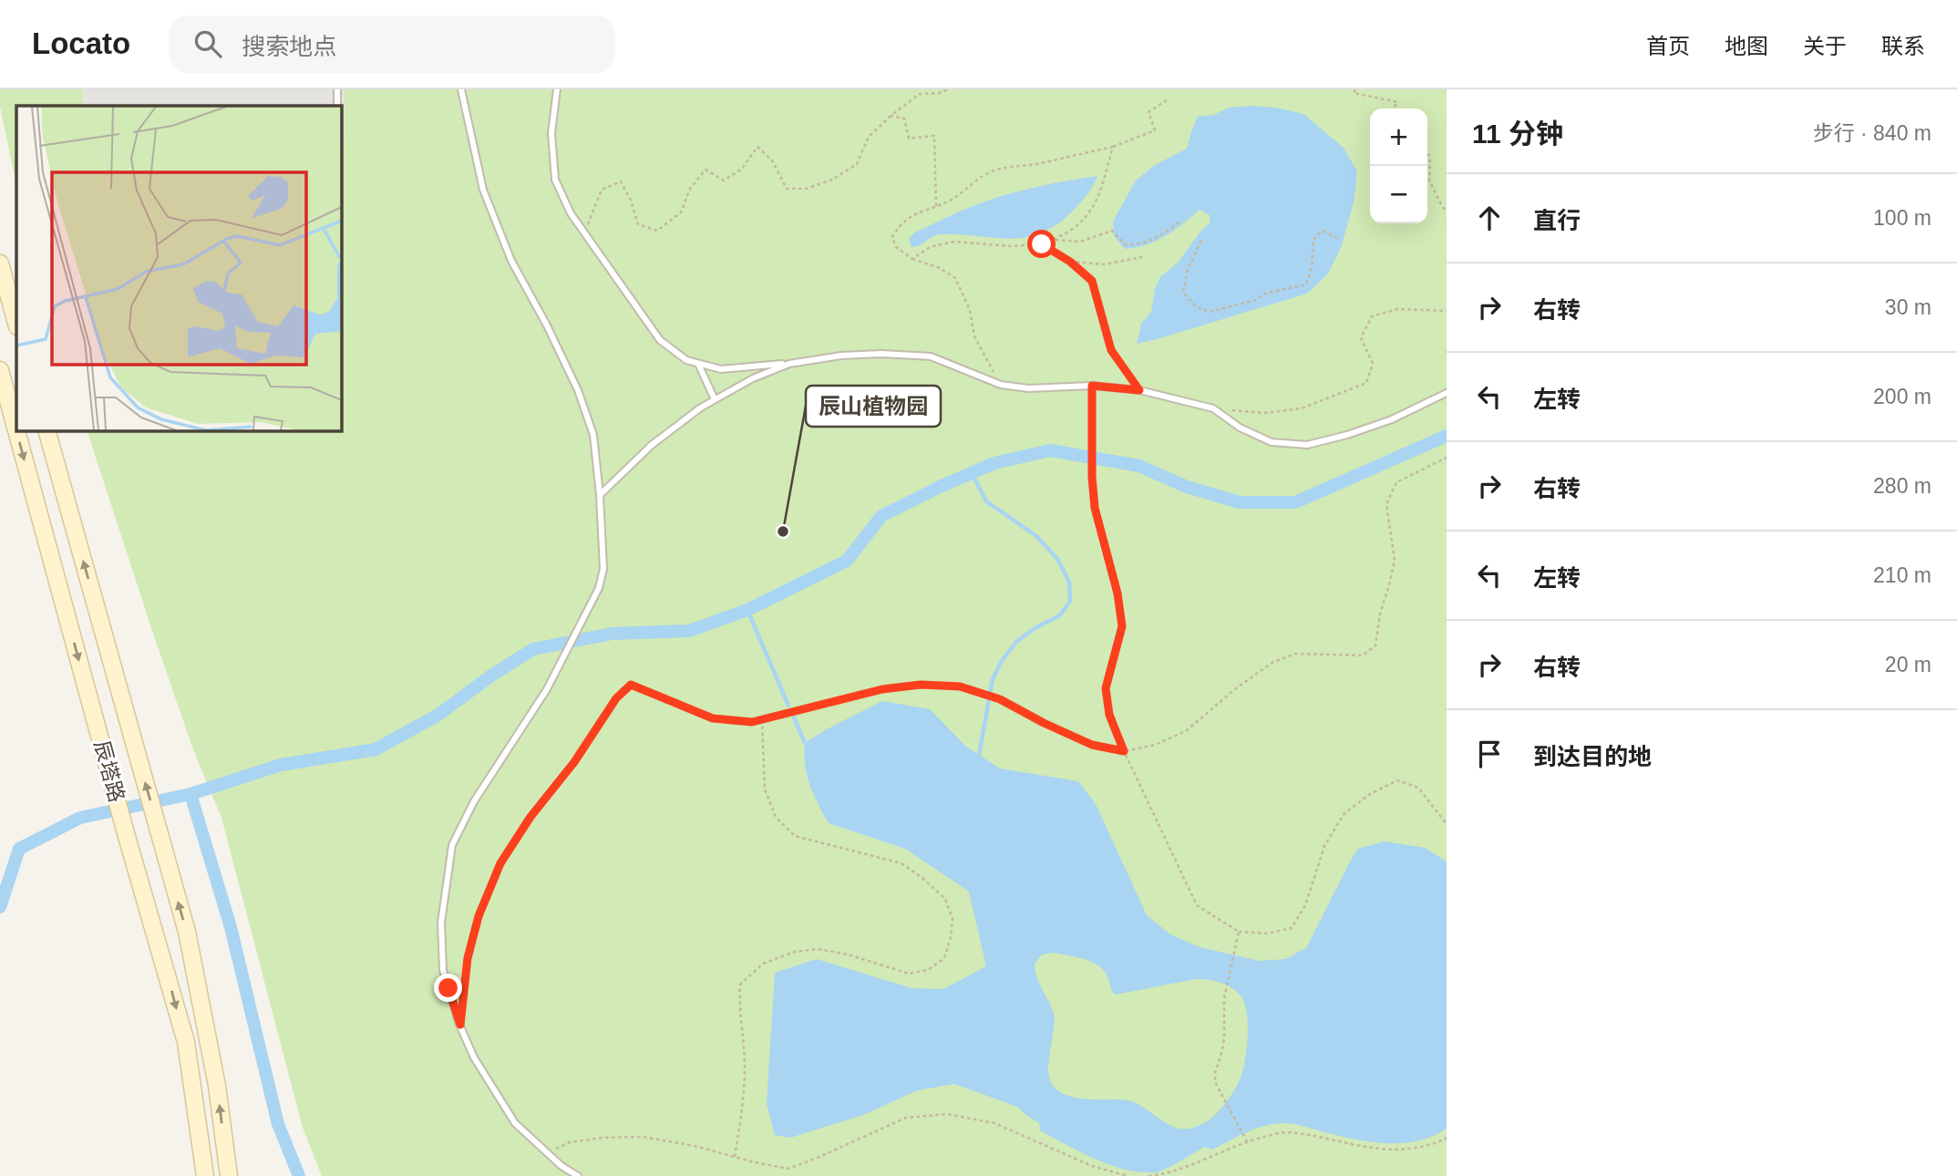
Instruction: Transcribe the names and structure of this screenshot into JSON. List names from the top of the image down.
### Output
{
  "streets": {
    "main road": ["辰塔路"]
  },
  "places": ["辰山植物园"],
  "page": {
    "header": "Locato",
    "search": "搜索地点",
    "nav": [
      "首页",
      "地图",
      "关于",
      "联系"
    ],
    "heading": ["11 分钟", "步行 · 840 m"],
    "map_buttons": ["+", "−"],
    "list": [
      ["直行", "100 m"],
      ["右转", "30 m"],
      ["左转", "200 m"],
      ["右转", "280 m"],
      ["左转", "210 m"],
      ["右转", "20 m"],
      "到达目的地"
    ]
  }
}
